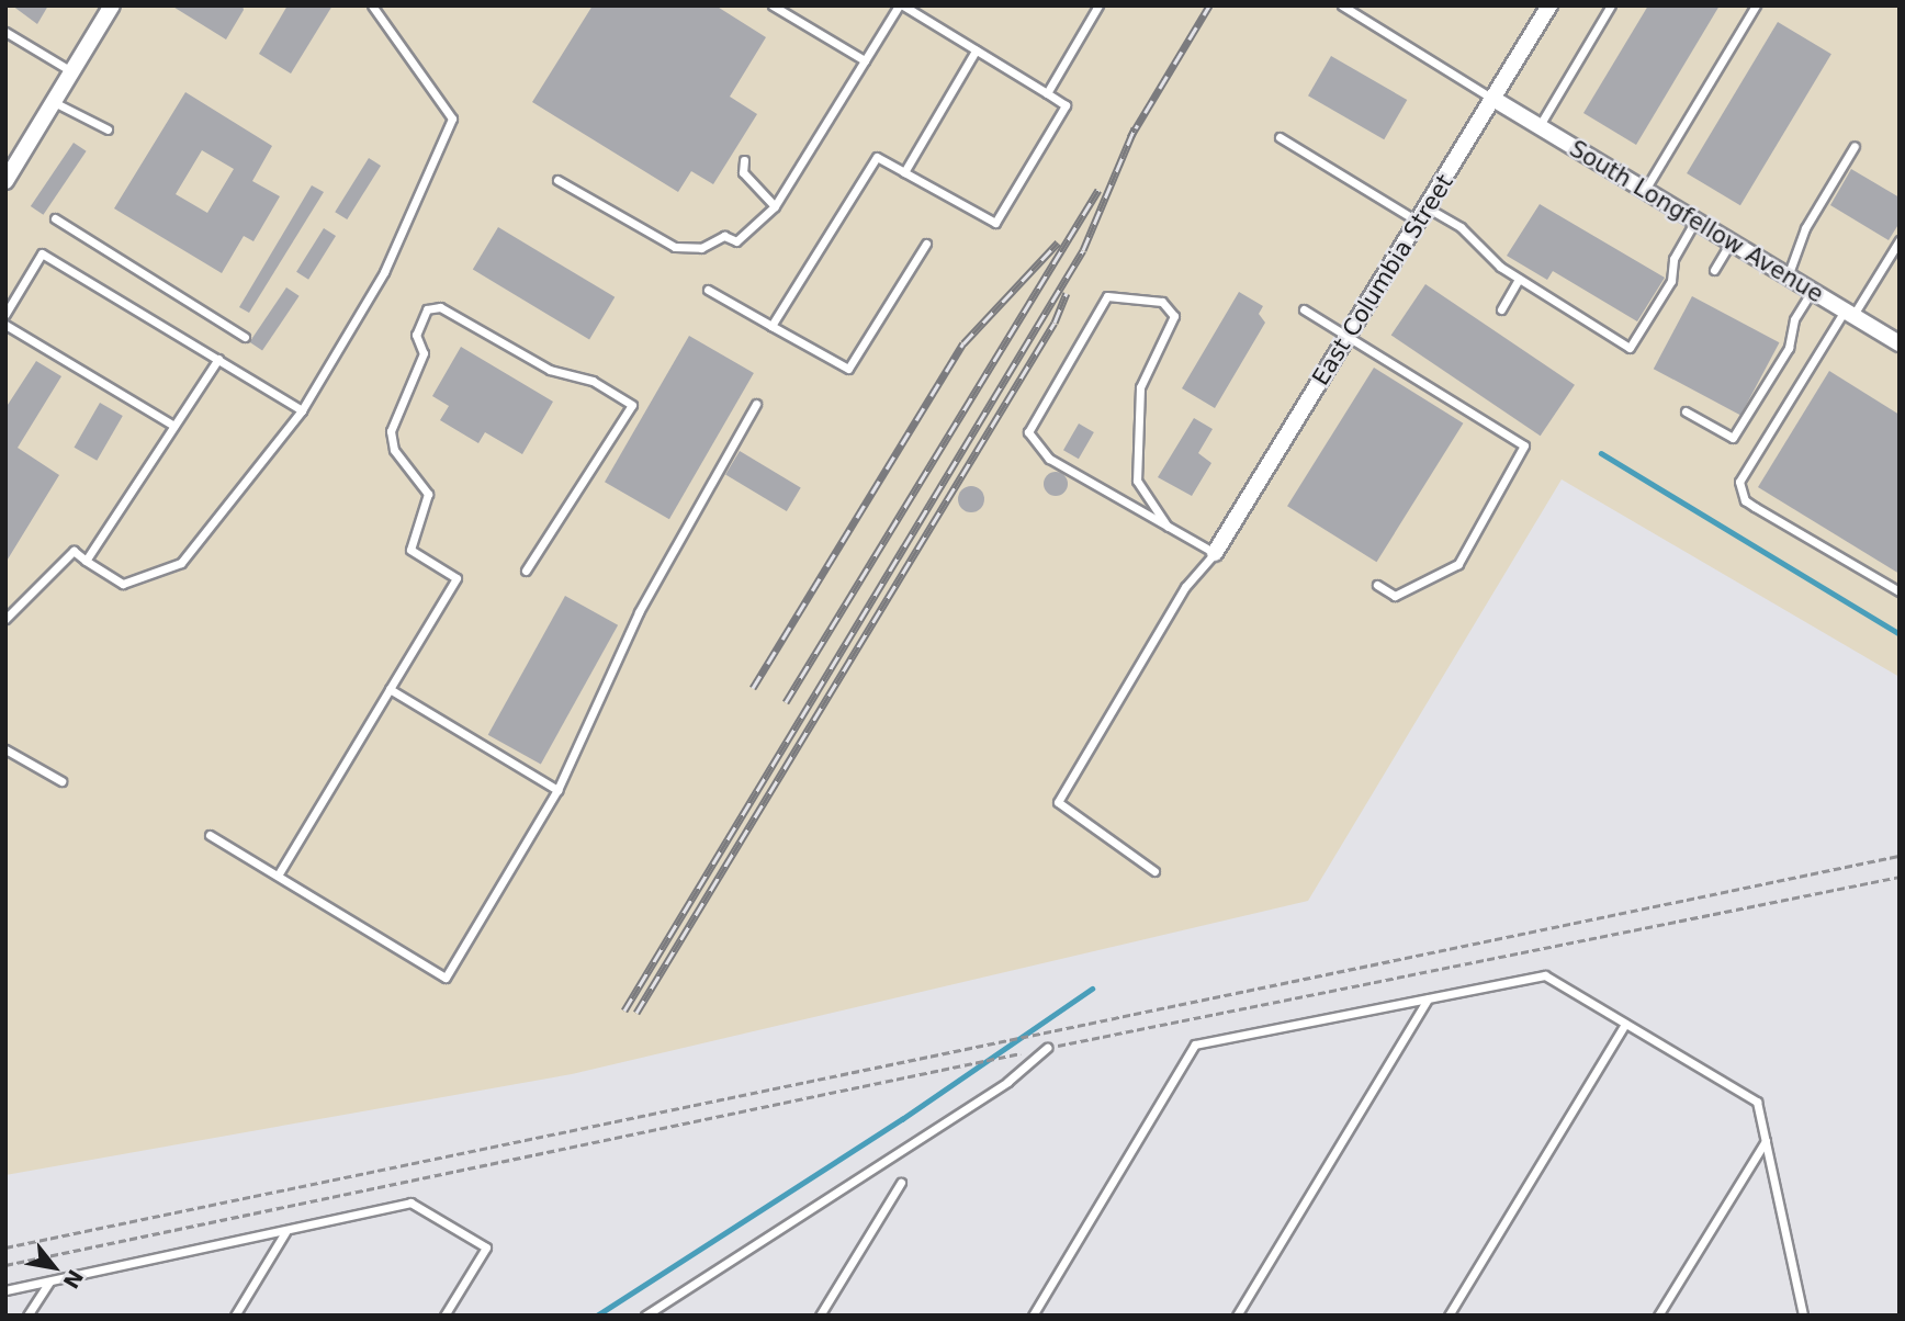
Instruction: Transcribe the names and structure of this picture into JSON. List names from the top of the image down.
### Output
{
  "streets": {
    "street": ["South Longfellow Avenue", "East Columbia Street"]
  },
  "crossings": [
    ["South Longfellow Avenue", "East Columbia Street"]
  ],
  "north": "bottom right"
}
